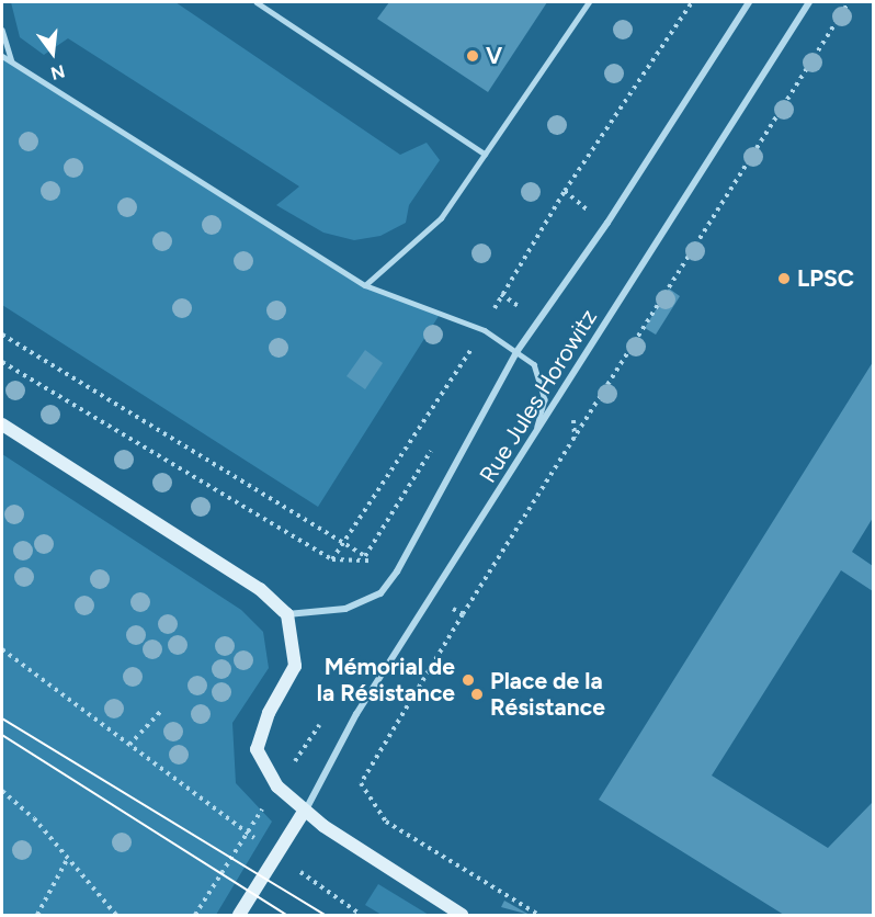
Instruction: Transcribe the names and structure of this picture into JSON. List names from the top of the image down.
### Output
{
  "streets": {
    "street": ["Rue Jules Horowitz"]
  },
  "places": [
    "V",
    "LPSC",
    "Mémorial de la Résistance",
    "Place de la Résistance"
  ],
  "north": "bottom"
}
